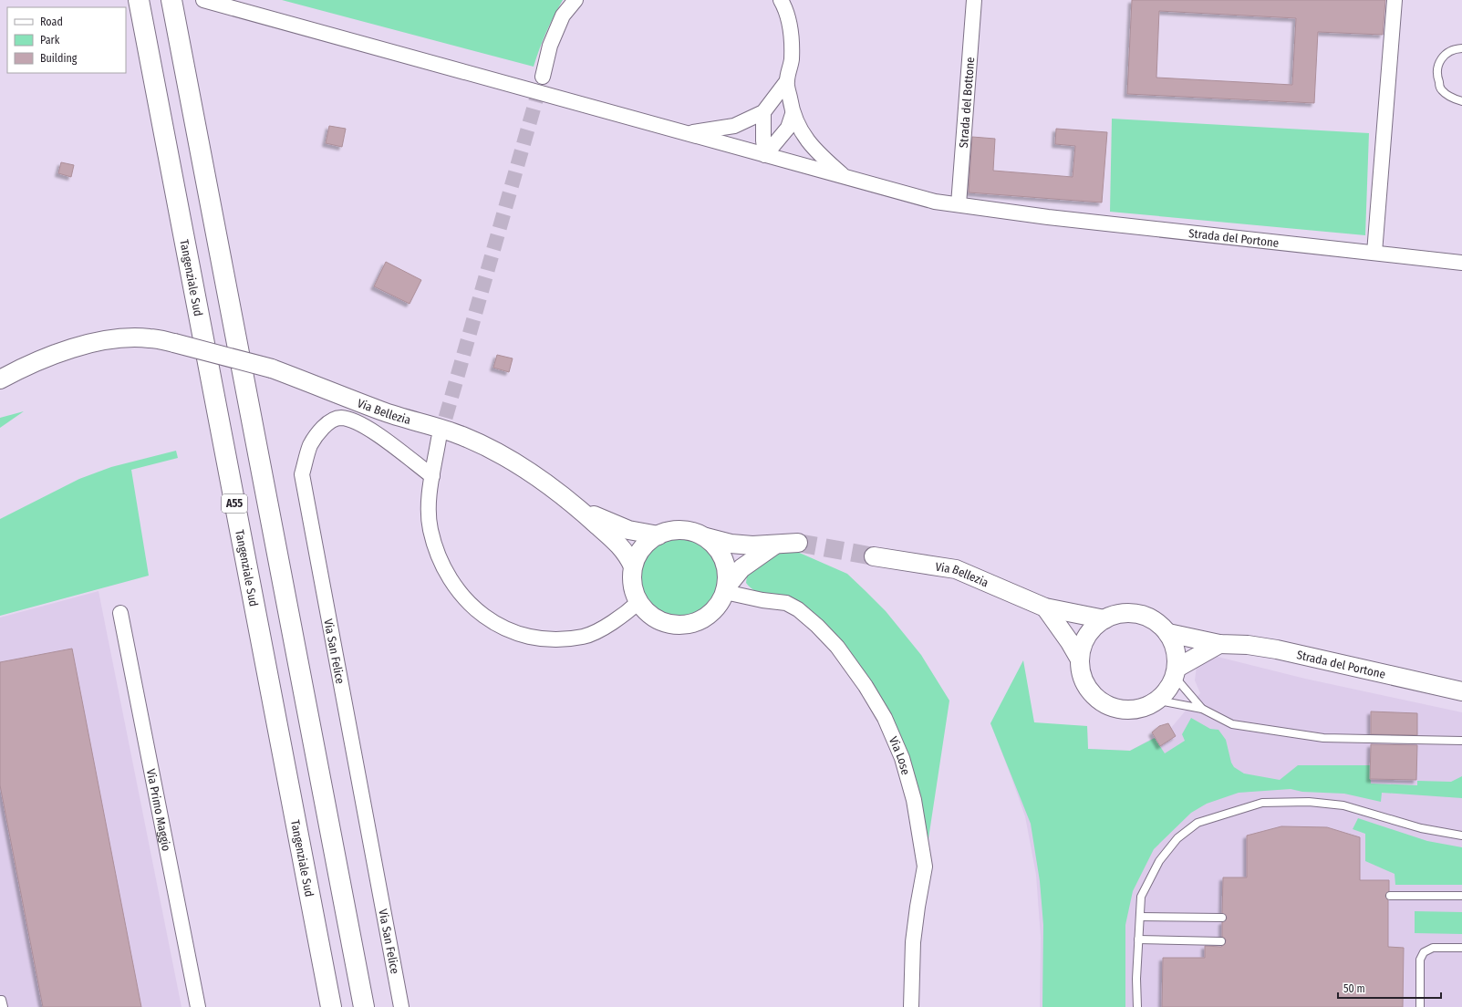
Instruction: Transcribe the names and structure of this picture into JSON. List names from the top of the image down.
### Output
{
  "streets": {
    "highway": ["Tangenziale Sud", "A55"],
    "street": [
      "Strada del Bottone",
      "Strada del Portone",
      "Via Bellezia",
      "Via San Felice",
      "Via Lose",
      "Via Primo Maggio"
    ]
  },
  "crossings": [
    ["Strada del Bottone", "Strada del Portone"],
    ["Strada del Portone", "Via Bellezia"],
    ["Via Bellezia", "Via Lose"]
  ],
  "legend": ["Road", "Park", "Building"],
  "scale_bar": "50 m"
}
